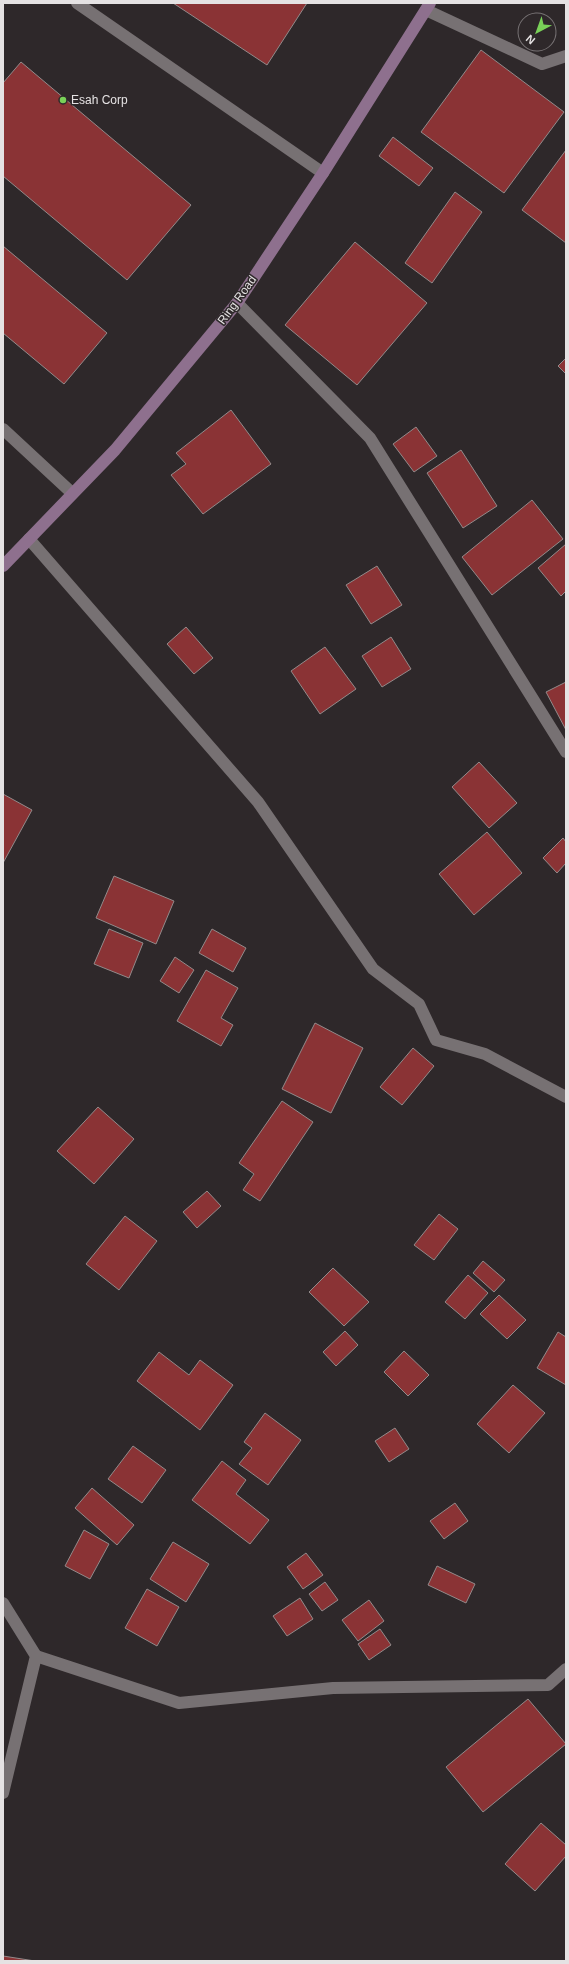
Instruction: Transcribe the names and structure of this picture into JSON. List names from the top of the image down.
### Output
{
  "streets": {
    "main road": ["Ring Road"]
  },
  "places": ["Esah Corp"],
  "north": "bottom left"
}
